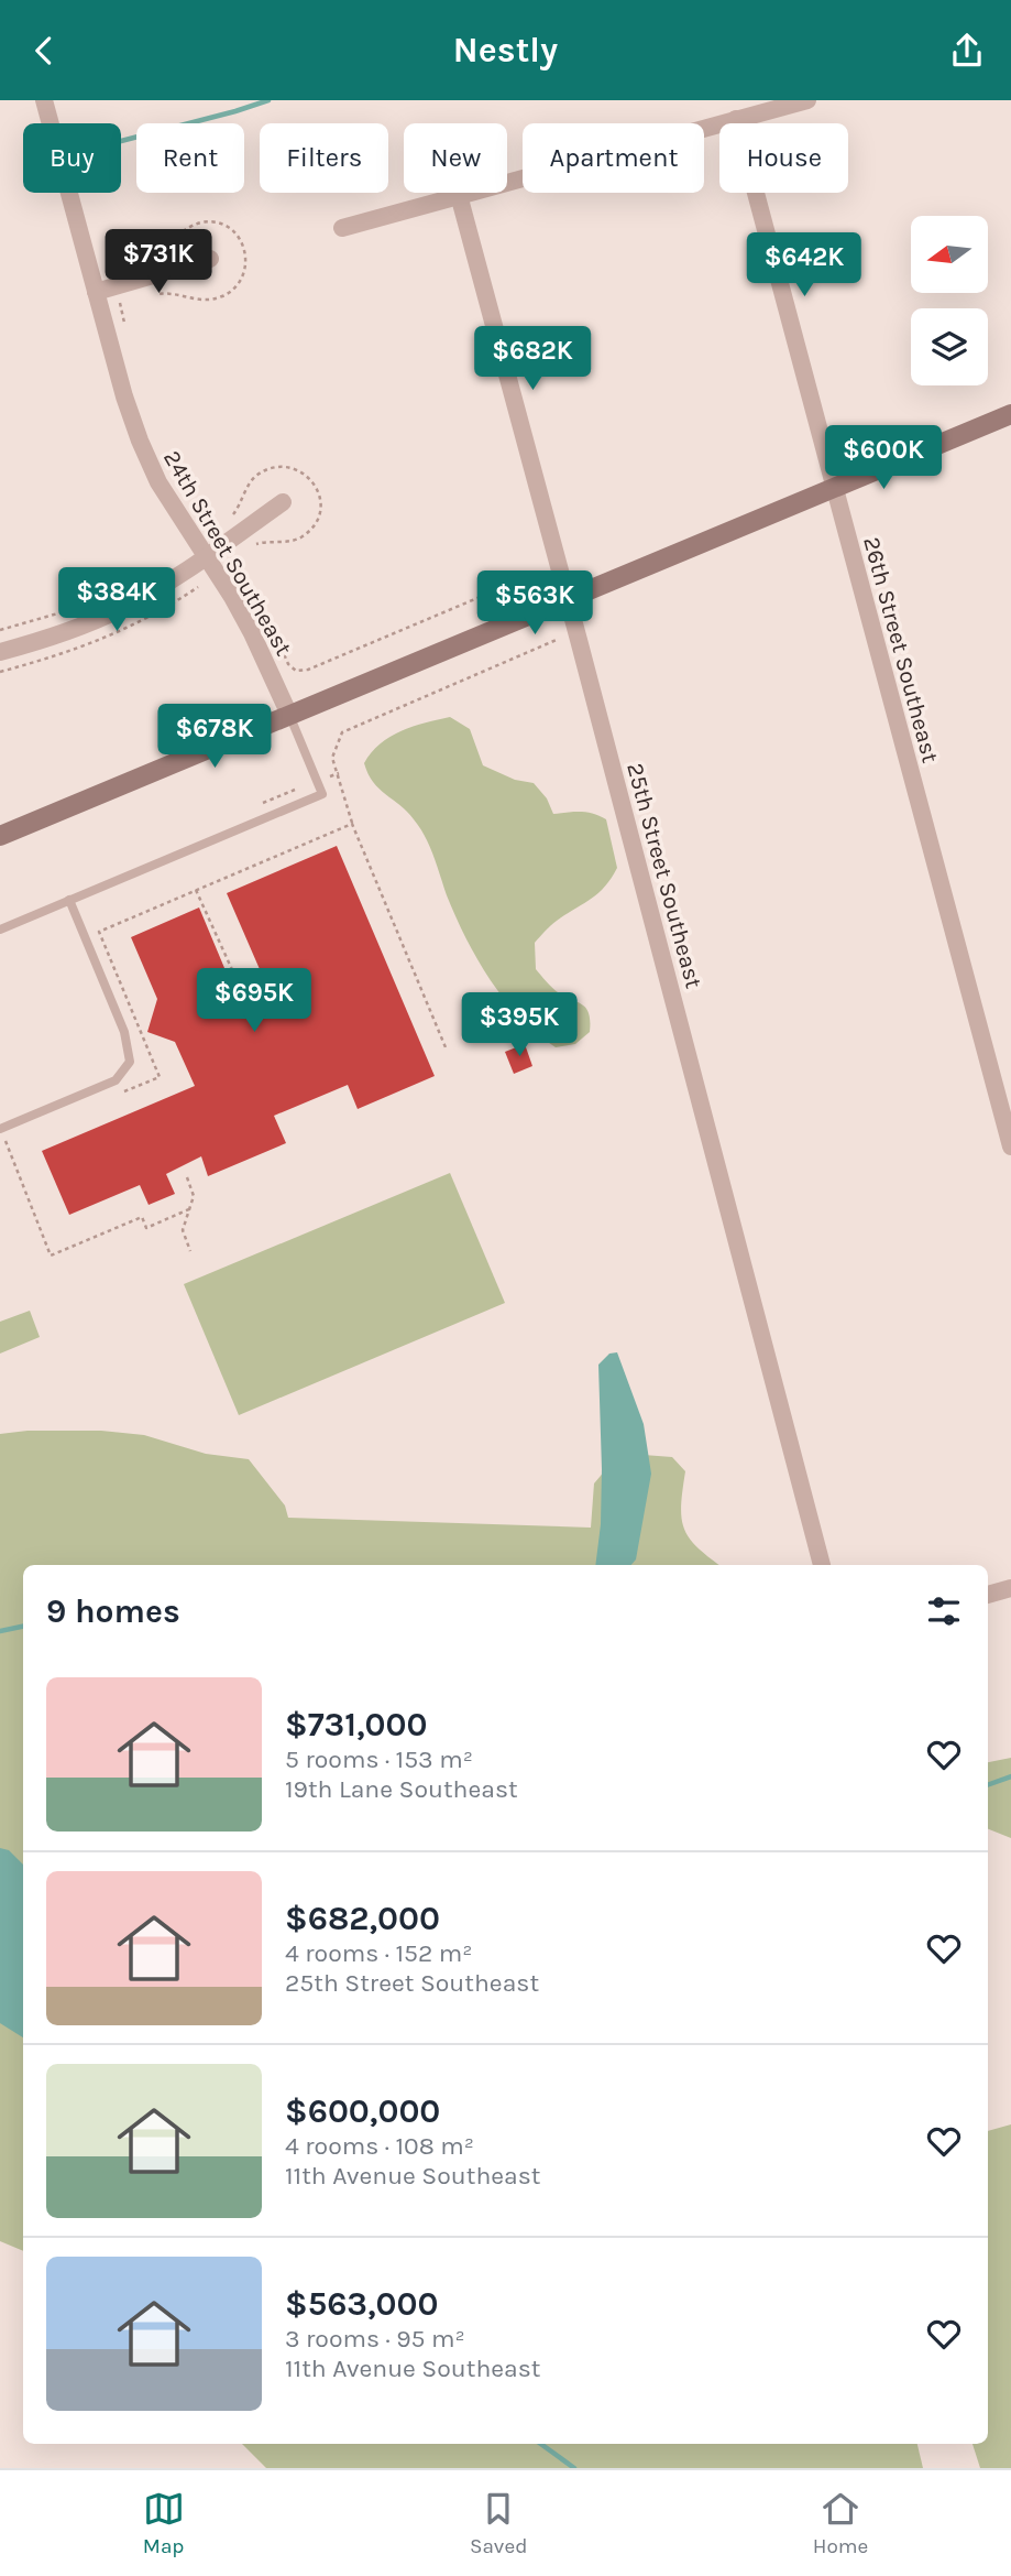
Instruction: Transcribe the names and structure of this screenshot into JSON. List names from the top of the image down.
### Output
{
  "streets": {
    "street": ["24th Street Southeast", "26th Street Southeast", "25th Street Southeast"]
  },
  "north": "left",
  "page": {
    "header": "Nestly",
    "chip": [
      "Buy",
      "Rent",
      "Filters",
      "New",
      "Apartment",
      "House"
    ],
    "price": [
      "$731K",
      "$642K",
      "$682K",
      "$600K",
      "$384K",
      "$563K",
      "$678K",
      "$695K",
      "$395K"
    ],
    "heading": "9 homes",
    "list": [
      {
        "name": "$731,000",
        "note": "5 rooms · 153 m² · 19th Lane Southeast"
      },
      {
        "name": "$682,000",
        "note": "4 rooms · 152 m² · 25th Street Southeast"
      },
      {
        "name": "$600,000",
        "note": "4 rooms · 108 m² · 11th Avenue Southeast"
      },
      {
        "name": "$563,000",
        "note": "3 rooms · 95 m² · 11th Avenue Southeast"
      }
    ],
    "tabs": ["Map", "Saved", "Home"]
  }
}
